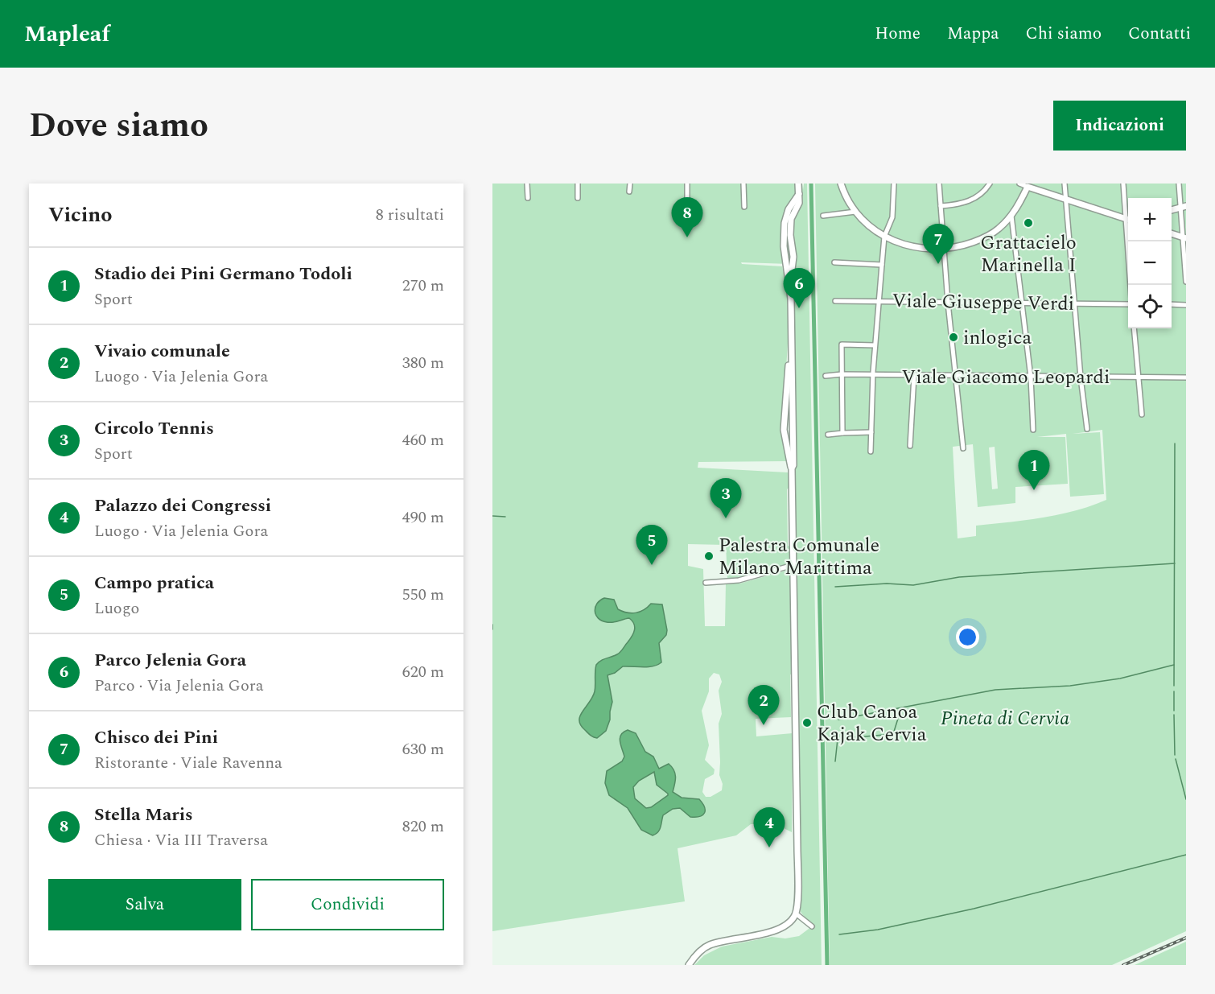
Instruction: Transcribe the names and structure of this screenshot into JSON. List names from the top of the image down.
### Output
{
  "streets": {
    "street": ["Viale Giuseppe Verdi", "Viale Giacomo Leopardi"]
  },
  "parks": ["Pineta di Cervia"],
  "places": [
    "Grattacielo Marinella I",
    "inlogica",
    "Palestra Comunale Milano Marittima",
    "Club Canoa Kajak Cervia"
  ],
  "page": {
    "header": "Mapleaf",
    "nav": [
      "Home",
      "Mappa",
      "Chi siamo",
      "Contatti"
    ],
    "title": "Dove siamo",
    "buttons": [
      "Indicazioni",
      ["Salva", "Condividi"]
    ],
    "heading": ["Vicino", "8 risultati"],
    "pins": [
      "8",
      "7",
      "6",
      "1",
      "3",
      "5",
      "2",
      "4"
    ],
    "map_buttons": ["+", "−"],
    "list": [
      {
        "mark": "1",
        "name": "Stadio dei Pini Germano Todoli",
        "note": "Sport",
        "value": "270 m"
      },
      {
        "mark": "2",
        "name": "Vivaio comunale",
        "note": "Luogo · Via Jelenia Gora",
        "value": "380 m"
      },
      {
        "mark": "3",
        "name": "Circolo Tennis",
        "note": "Sport",
        "value": "460 m"
      },
      {
        "mark": "4",
        "name": "Palazzo dei Congressi",
        "note": "Luogo · Via Jelenia Gora",
        "value": "490 m"
      },
      {
        "mark": "5",
        "name": "Campo pratica",
        "note": "Luogo",
        "value": "550 m"
      },
      {
        "mark": "6",
        "name": "Parco Jelenia Gora",
        "note": "Parco · Via Jelenia Gora",
        "value": "620 m"
      },
      {
        "mark": "7",
        "name": "Chisco dei Pini",
        "note": "Ristorante · Viale Ravenna",
        "value": "630 m"
      },
      {
        "mark": "8",
        "name": "Stella Maris",
        "note": "Chiesa · Via III Traversa",
        "value": "820 m"
      }
    ]
  }
}
